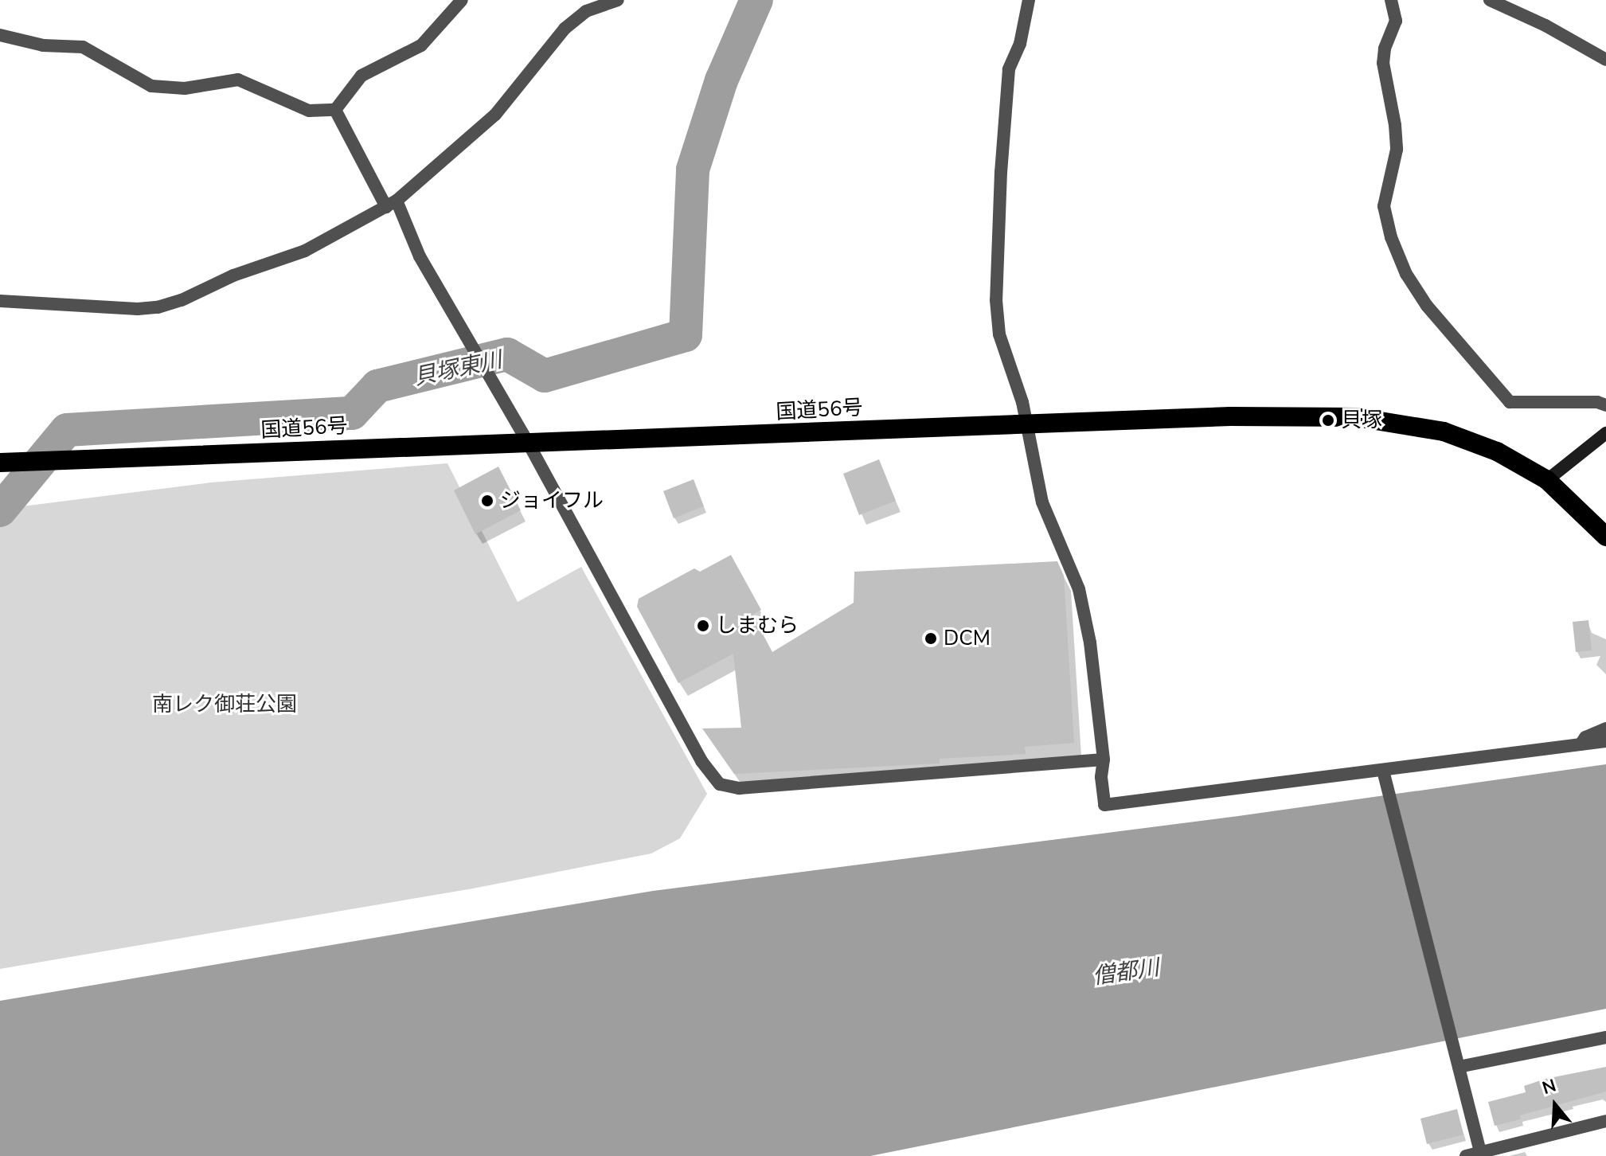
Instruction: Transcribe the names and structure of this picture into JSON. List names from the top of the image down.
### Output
{
  "streets": {
    "highway": ["国道56号"]
  },
  "water": ["貝塚東川", "僧都川"],
  "parks": ["南レク御荘公園"],
  "places": [
    "貝塚",
    "ジョイフル",
    "しまむら",
    "DCM"
  ],
  "north": "top"
}
